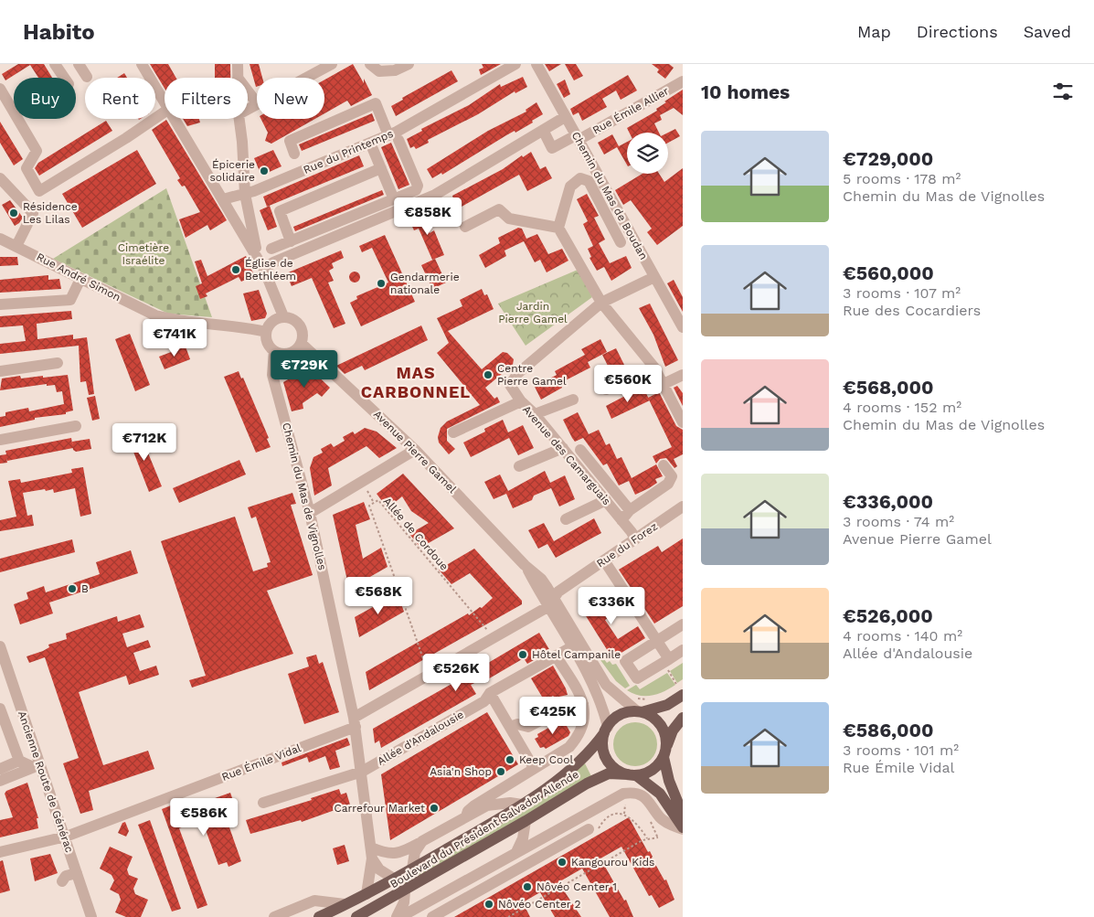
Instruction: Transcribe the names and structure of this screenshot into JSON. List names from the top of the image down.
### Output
{
  "streets": {
    "main road": ["Boulevard du Président Salvador Allende"],
    "street": [
      "Rue Émile Allier",
      "Rue du Printemps",
      "Chemin du Mas de Boudan",
      "Rue André Simon",
      "Avenue Pierre Gamel",
      "Avenue des Camarguais",
      "Chemin du Mas de Vignolles",
      "Rue du Forez",
      "Allée d'Andalousie",
      "Rue Émile Vidal",
      "Ancienne Route de Générac"
    ],
    "path": ["Allée de Cordoue"]
  },
  "crossings": [
    ["Rue Émile Allier", "Chemin du Mas de Boudan"],
    ["Chemin du Mas de Boudan", "Avenue des Camarguais"],
    ["Rue André Simon", "Avenue Pierre Gamel"],
    ["Rue André Simon", "Chemin du Mas de Vignolles"],
    ["Avenue Pierre Gamel", "Chemin du Mas de Vignolles"],
    ["Avenue Pierre Gamel", "Rue du Forez"],
    ["Avenue Pierre Gamel", "Allée d'Andalousie"],
    ["Avenue Pierre Gamel", "Boulevard du Président Salvador Allende"],
    ["Avenue des Camarguais", "Rue du Forez"],
    ["Chemin du Mas de Vignolles", "Allée d'Andalousie"],
    ["Chemin du Mas de Vignolles", "Rue Émile Vidal"],
    ["Chemin du Mas de Vignolles", "Boulevard du Président Salvador Allende"],
    ["Allée de Cordoue", "Rue du Forez"],
    ["Allée de Cordoue", "Rue Émile Vidal"],
    ["Rue du Forez", "Rue Émile Vidal"],
    ["Rue Émile Vidal", "Ancienne Route de Générac"]
  ],
  "districts": ["MAS CARBONNEL"],
  "parks": ["Cimetière Israélite", "Jardin Pierre Gamel"],
  "places": [
    "Épicerie solidaire",
    "Résidence Les Lilas",
    "Église de Bethléem",
    "Gendarmerie nationale",
    "Centre Pierre Gamel",
    "B",
    "Hôtel Campanile",
    "Keep Cool",
    "Asia'n Shop",
    "Carrefour Market",
    "Kangourou Kids",
    "Nôvéo Center 1",
    "Nôvéo Center 2"
  ],
  "page": {
    "header": "Habito",
    "nav": ["Map", "Directions", "Saved"],
    "heading": "10 homes",
    "chip": [
      "Buy",
      "Rent",
      "Filters",
      "New"
    ],
    "list": [
      {
        "name": "€729,000",
        "note": "5 rooms · 178 m² · Chemin du Mas de Vignolles"
      },
      {
        "name": "€560,000",
        "note": "3 rooms · 107 m² · Rue des Cocardiers"
      },
      {
        "name": "€568,000",
        "note": "4 rooms · 152 m² · Chemin du Mas de Vignolles"
      },
      {
        "name": "€336,000",
        "note": "3 rooms · 74 m² · Avenue Pierre Gamel"
      },
      {
        "name": "€526,000",
        "note": "4 rooms · 140 m² · Allée d'Andalousie"
      },
      {
        "name": "€586,000",
        "note": "3 rooms · 101 m² · Rue Émile Vidal"
      }
    ],
    "price": [
      "€858K",
      "€741K",
      "€729K",
      "€560K",
      "€712K",
      "€568K",
      "€336K",
      "€526K",
      "€425K",
      "€586K"
    ]
  }
}
